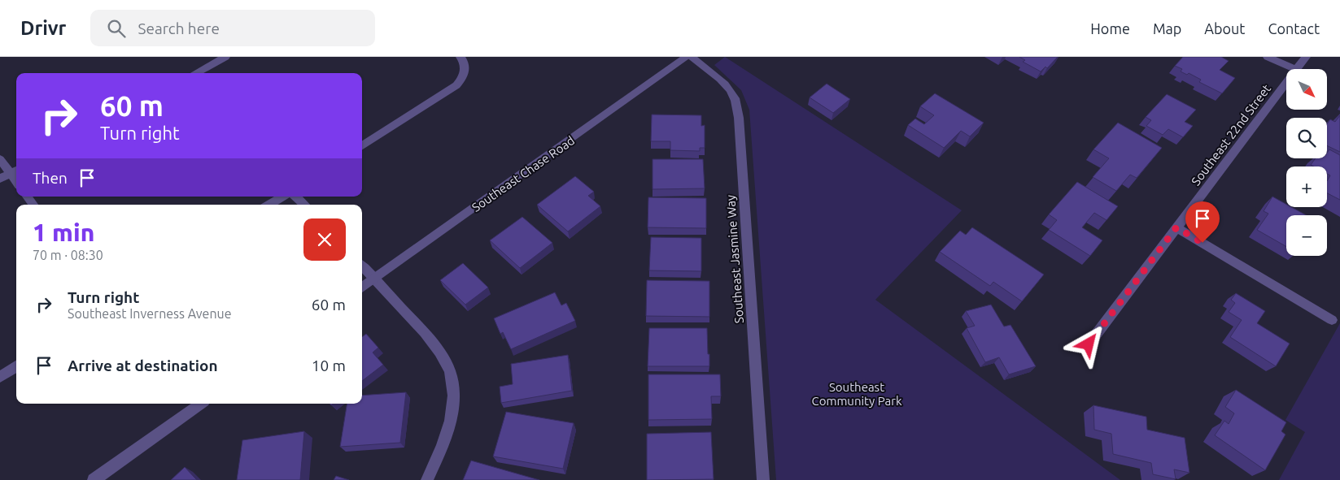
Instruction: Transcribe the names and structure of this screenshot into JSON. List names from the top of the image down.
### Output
{
  "streets": {
    "street": ["Southeast 22nd Street", "Southeast Chase Road", "Southeast Jasmine Way"]
  },
  "parks": ["Southeast Community Park"],
  "north": "bottom right",
  "page": {
    "header": "Drivr",
    "search": "Search here",
    "nav": [
      "Home",
      "Map",
      "About",
      "Contact"
    ],
    "map_buttons": ["+", "−"],
    "turn": ["60 m", "Turn right"],
    "then": "Then",
    "heading": ["1 min", "70 m · 08:30"],
    "list": [
      {
        "name": "Turn right",
        "note": "Southeast Inverness Avenue",
        "value": "60 m"
      },
      {
        "name": "Arrive at destination",
        "value": "10 m"
      }
    ]
  }
}
